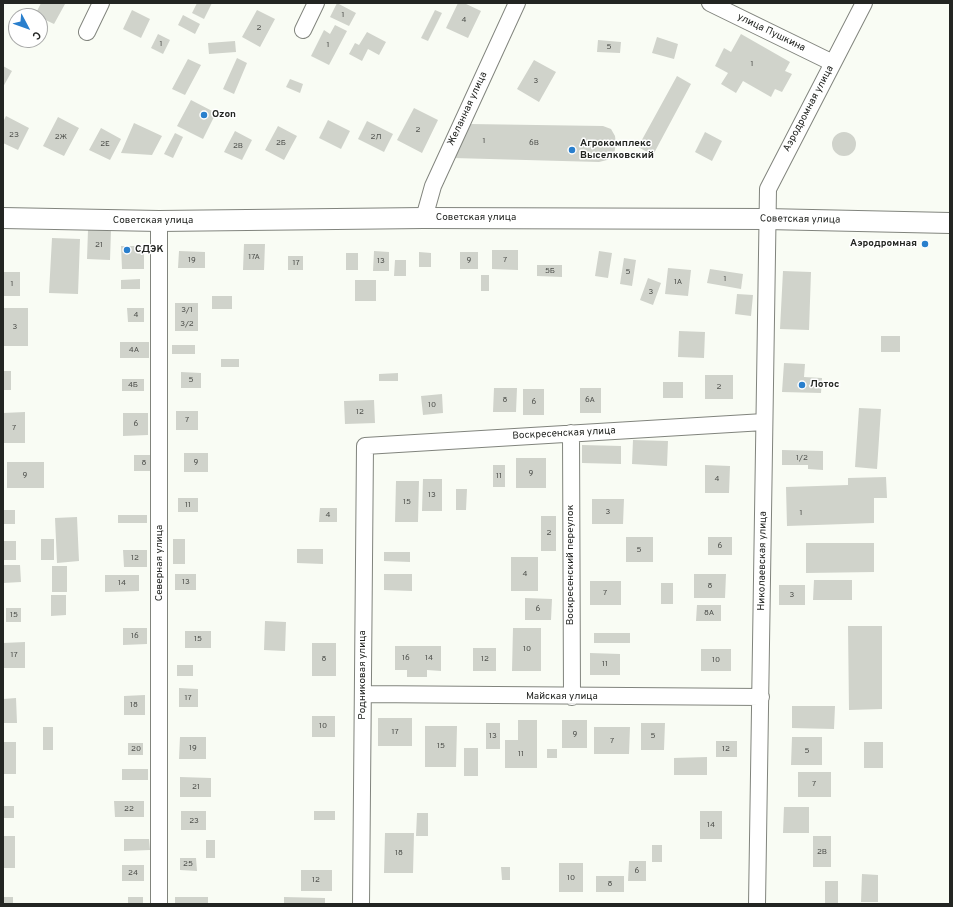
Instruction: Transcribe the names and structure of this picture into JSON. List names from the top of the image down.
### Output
{
  "streets": {
    "main road": ["Советская улица"],
    "street": [
      "улица Пушкина",
      "Желанная улица",
      "Аэродромная улица",
      "Воскресенская улица",
      "Николаевская улица",
      "Северная улица",
      "Воскресенский переулок",
      "Родниковая улица",
      "Майская улица"
    ]
  },
  "crossings": [
    ["улица Пушкина", "Аэродромная улица"],
    ["Желанная улица", "Советская улица"],
    ["Аэродромная улица", "Советская улица"],
    ["Аэродромная улица", "Николаевская улица"],
    ["Советская улица", "Николаевская улица"],
    ["Советская улица", "Северная улица"],
    ["Воскресенская улица", "Николаевская улица"],
    ["Воскресенская улица", "Воскресенский переулок"],
    ["Воскресенская улица", "Родниковая улица"],
    ["Николаевская улица", "Майская улица"],
    ["Воскресенский переулок", "Майская улица"],
    ["Родниковая улица", "Майская улица"]
  ],
  "places": [
    "Ozon",
    "Агрокомплекс Выселковский",
    "Аэродромная",
    "СДЭК",
    "Лотос"
  ],
  "house_numbers": [
    "1",
    "4",
    "2",
    "1",
    "1",
    "5",
    "1",
    "3",
    "2",
    "2З",
    "2Ж",
    "2Л",
    "1",
    "2Б",
    "6В",
    "2Е",
    "2В",
    "21",
    "17А",
    "19",
    "9",
    "7",
    "13",
    "17",
    "5Б",
    "5",
    "1",
    "1А",
    "1",
    "3",
    "3/1",
    "4",
    "3/2",
    "3",
    "4А",
    "5",
    "4Б",
    "2",
    "8",
    "6А",
    "6",
    "10",
    "12",
    "7",
    "6",
    "7",
    "1/2",
    "9",
    "8",
    "9",
    "9",
    "11",
    "4",
    "13",
    "15",
    "11",
    "3",
    "1",
    "4",
    "2",
    "6",
    "5",
    "12",
    "4",
    "13",
    "14",
    "8",
    "7",
    "3",
    "6",
    "8А",
    "15",
    "16",
    "15",
    "10",
    "17",
    "16",
    "14",
    "8",
    "12",
    "10",
    "11",
    "17",
    "18",
    "10",
    "17",
    "9",
    "13",
    "5",
    "7",
    "15",
    "19",
    "20",
    "12",
    "5",
    "11",
    "7",
    "21",
    "22",
    "23",
    "14",
    "2В",
    "18",
    "25",
    "6",
    "24",
    "10",
    "12",
    "8"
  ],
  "north": "bottom right"
}
